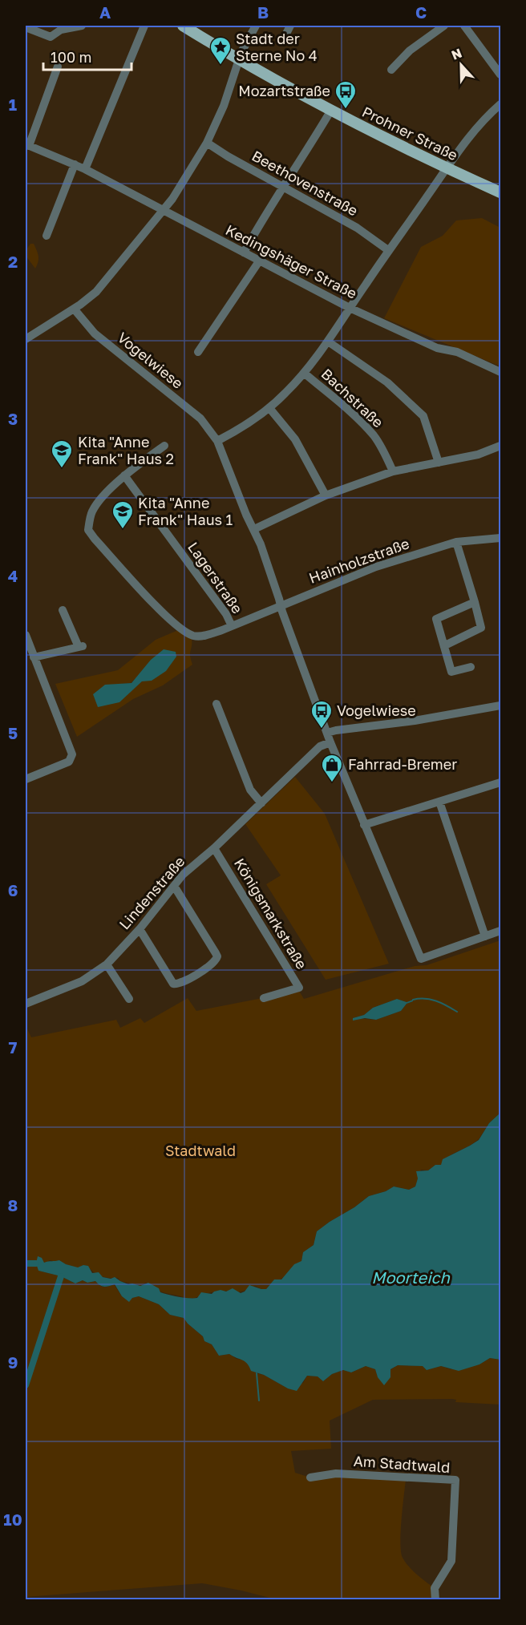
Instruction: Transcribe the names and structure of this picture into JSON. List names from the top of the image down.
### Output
{
  "streets": {
    "main road": ["Prohner Straße"],
    "street": [
      "Beethovenstraße",
      "Kedingshäger Straße",
      "Vogelwiese",
      "Bachstraße",
      "Hainholzstraße",
      "Lagerstraße",
      "Lindenstraße",
      "Königsmarkstraße",
      "Am Stadtwald"
    ]
  },
  "crossings": [
    ["Vogelwiese", "Hainholzstraße"],
    ["Vogelwiese", "Lindenstraße"],
    ["Hainholzstraße", "Lagerstraße"],
    ["Lindenstraße", "Königsmarkstraße"]
  ],
  "water": ["Moorteich"],
  "parks": ["Stadtwald"],
  "places": {
    "place": ["Stadt der Sterne No 4"],
    "bus stop": ["Mozartstraße", "Vogelwiese"],
    "school or university": ["Kita \"Anne Frank\" Haus 2", "Kita \"Anne Frank\" Haus 1"],
    "shop": ["Fahrrad-Bremer"]
  },
  "scale_bar": "100 m",
  "north": "top",
  "grid": {
    "columns": ["A", "B", "C"],
    "rows": [
      "1",
      "2",
      "3",
      "4",
      "5",
      "6",
      "7",
      "8",
      "9",
      "10"
    ]
  }
}
